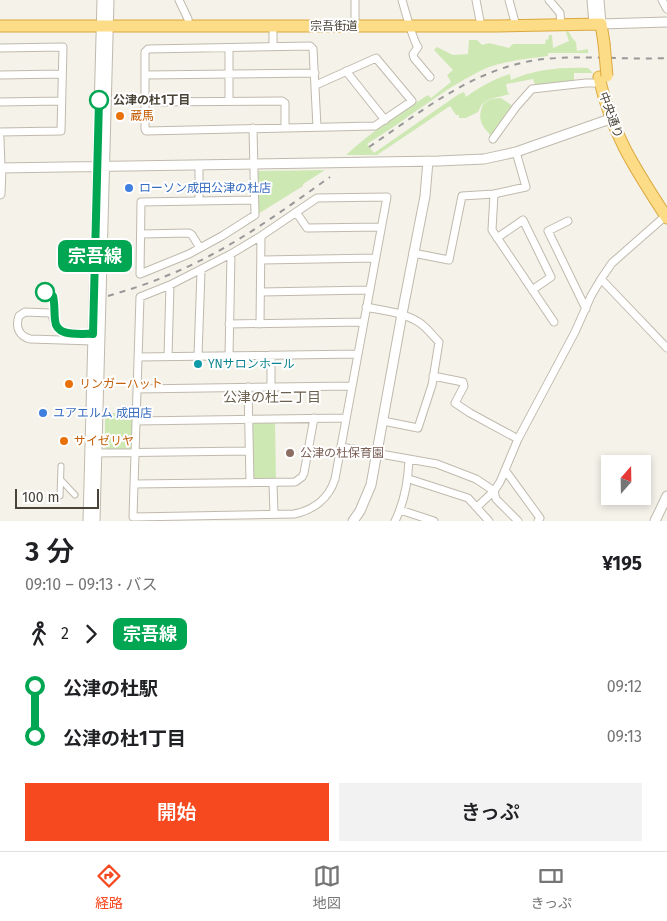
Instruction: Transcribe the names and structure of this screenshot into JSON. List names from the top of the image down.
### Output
{
  "streets": {
    "highway": ["宗吾街道", "中央通り"]
  },
  "crossings": [
    ["宗吾街道", "中央通り"]
  ],
  "districts": ["公津の杜二丁目"],
  "places": [
    "公津の杜1丁目",
    "蔵馬",
    "ローソン成田公津の杜店",
    "YNサロンホール",
    "リンガーハット",
    "ユアエルム 成田店",
    "サイゼリヤ",
    "公津の杜保育園"
  ],
  "lines": ["bus line 宗吾線"],
  "scale_bar": "100 m",
  "north": "top",
  "page": {
    "on_map": "宗吾線",
    "scale": "100 m",
    "heading": ["3 分", "09:10 – 09:13 · バス", "¥195"],
    "legs": ["2", "宗吾線"],
    "list": [
      {
        "name": "公津の杜駅",
        "value": "09:12"
      },
      {
        "name": "公津の杜1丁目",
        "value": "09:13"
      }
    ],
    "buttons": ["開始", "きっぷ"],
    "tabs": ["経路", "地図", "きっぷ"]
  }
}
